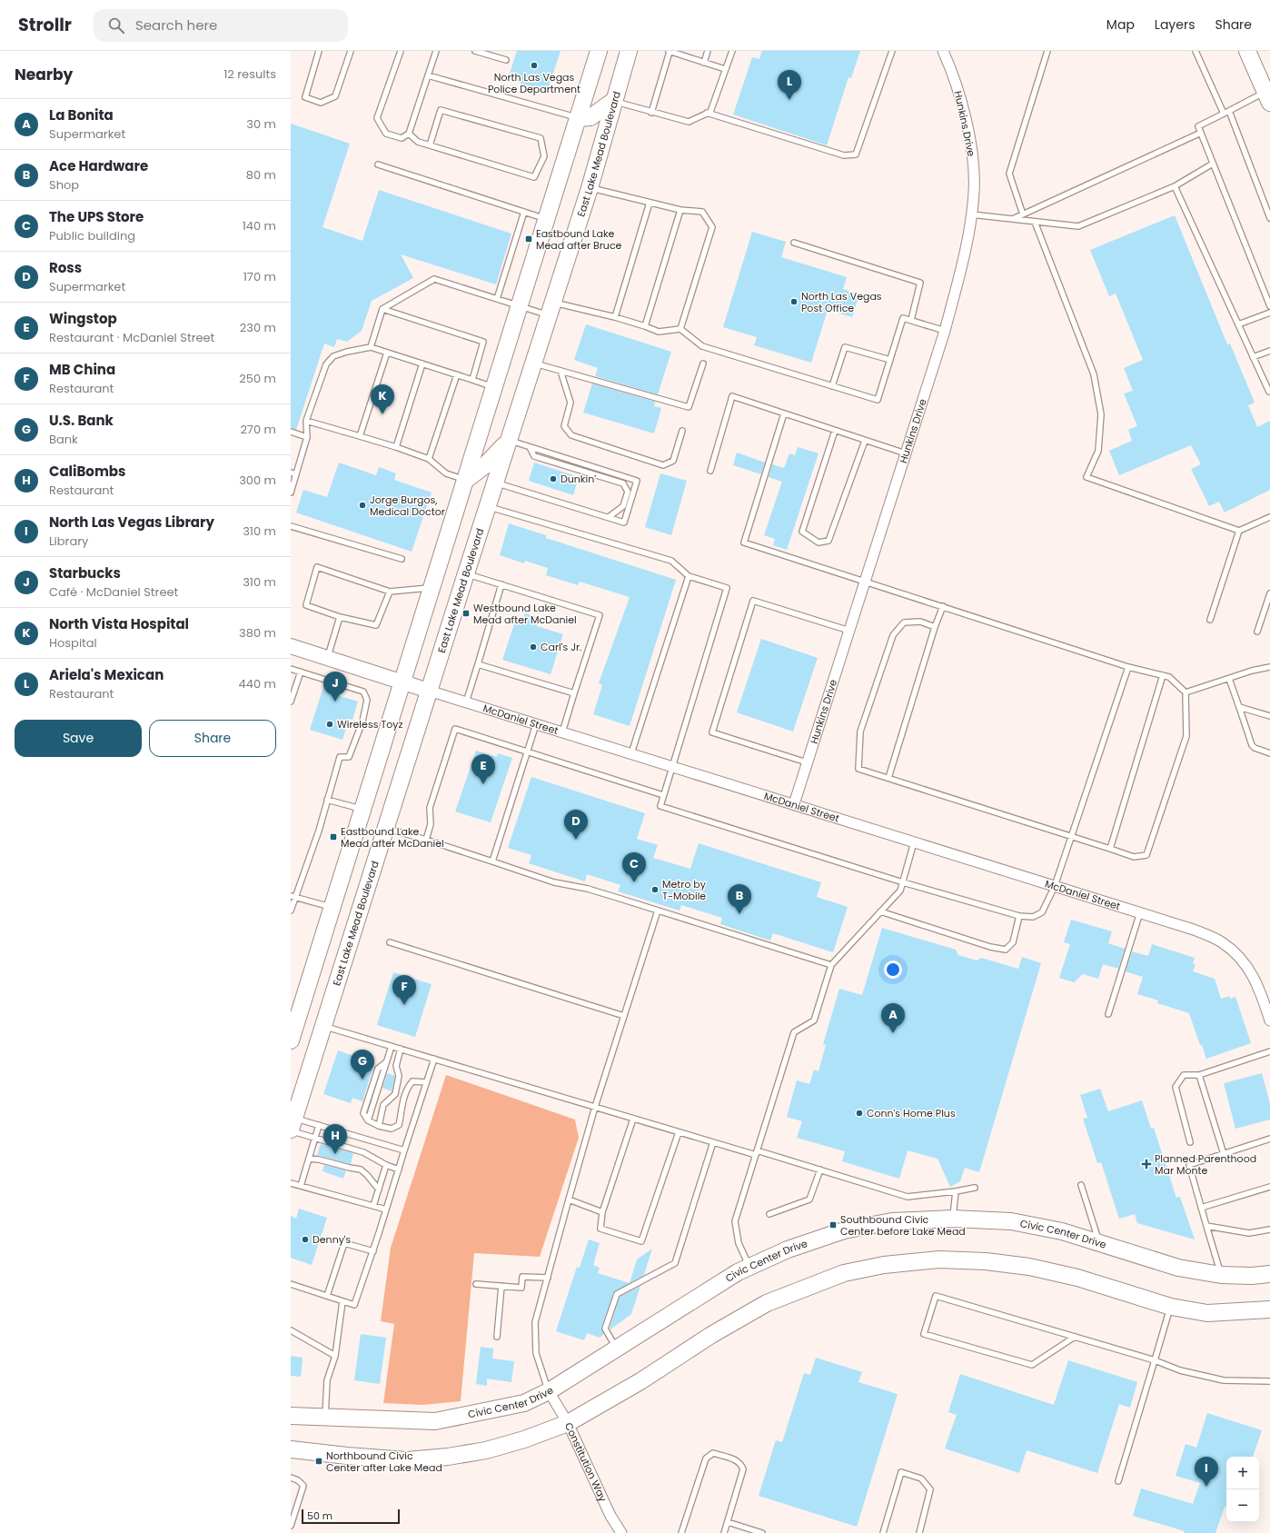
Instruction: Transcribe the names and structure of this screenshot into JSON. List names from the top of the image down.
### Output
{
  "streets": {
    "main road": ["East Lake Mead Boulevard", "Civic Center Drive"],
    "street": ["Hunkins Drive", "McDaniel Street", "Constitution Way"]
  },
  "crossings": [
    ["Hunkins Drive", "McDaniel Street"],
    ["East Lake Mead Boulevard", "McDaniel Street"],
    ["Civic Center Drive", "Constitution Way"]
  ],
  "places": {
    "other": [
      "North Las Vegas Police Department",
      "North Las Vegas Post Office",
      "Dunkin'",
      "Jorge Burgos, Medical Doctor",
      "Carl's Jr.",
      "Wireless Toyz",
      "Metro by T-Mobile",
      "Conn's Home Plus",
      "Denny's"
    ],
    "transit": [
      "Eastbound Lake Mead after Bruce",
      "Westbound Lake Mead after McDaniel",
      "Eastbound Lake Mead after McDaniel",
      "Southbound Civic Center before Lake Mead",
      "Northbound Civic Center after Lake Mead"
    ],
    "health": ["Planned Parenthood Mar Monte"]
  },
  "scale_bar": "50 m",
  "page": {
    "header": "Strollr",
    "search": "Search here",
    "nav": ["Map", "Layers", "Share"],
    "heading": ["Nearby", "12 results"],
    "pins": [
      "L",
      "K",
      "J",
      "E",
      "D",
      "C",
      "B",
      "F",
      "A",
      "G",
      "H",
      "I"
    ],
    "list": [
      {
        "mark": "A",
        "name": "La Bonita",
        "note": "Supermarket",
        "value": "30 m"
      },
      {
        "mark": "B",
        "name": "Ace Hardware",
        "note": "Shop",
        "value": "80 m"
      },
      {
        "mark": "C",
        "name": "The UPS Store",
        "note": "Public building",
        "value": "140 m"
      },
      {
        "mark": "D",
        "name": "Ross",
        "note": "Supermarket",
        "value": "170 m"
      },
      {
        "mark": "E",
        "name": "Wingstop",
        "note": "Restaurant · McDaniel Street",
        "value": "230 m"
      },
      {
        "mark": "F",
        "name": "MB China",
        "note": "Restaurant",
        "value": "250 m"
      },
      {
        "mark": "G",
        "name": "U.S. Bank",
        "note": "Bank",
        "value": "270 m"
      },
      {
        "mark": "H",
        "name": "CaliBombs",
        "note": "Restaurant",
        "value": "300 m"
      },
      {
        "mark": "I",
        "name": "North Las Vegas Library",
        "note": "Library",
        "value": "310 m"
      },
      {
        "mark": "J",
        "name": "Starbucks",
        "note": "Café · McDaniel Street",
        "value": "310 m"
      },
      {
        "mark": "K",
        "name": "North Vista Hospital",
        "note": "Hospital",
        "value": "380 m"
      },
      {
        "mark": "L",
        "name": "Ariela's Mexican",
        "note": "Restaurant",
        "value": "440 m"
      }
    ],
    "buttons": ["Save", "Share"],
    "map_buttons": ["+", "−"],
    "scale": "50 m"
  }
}
